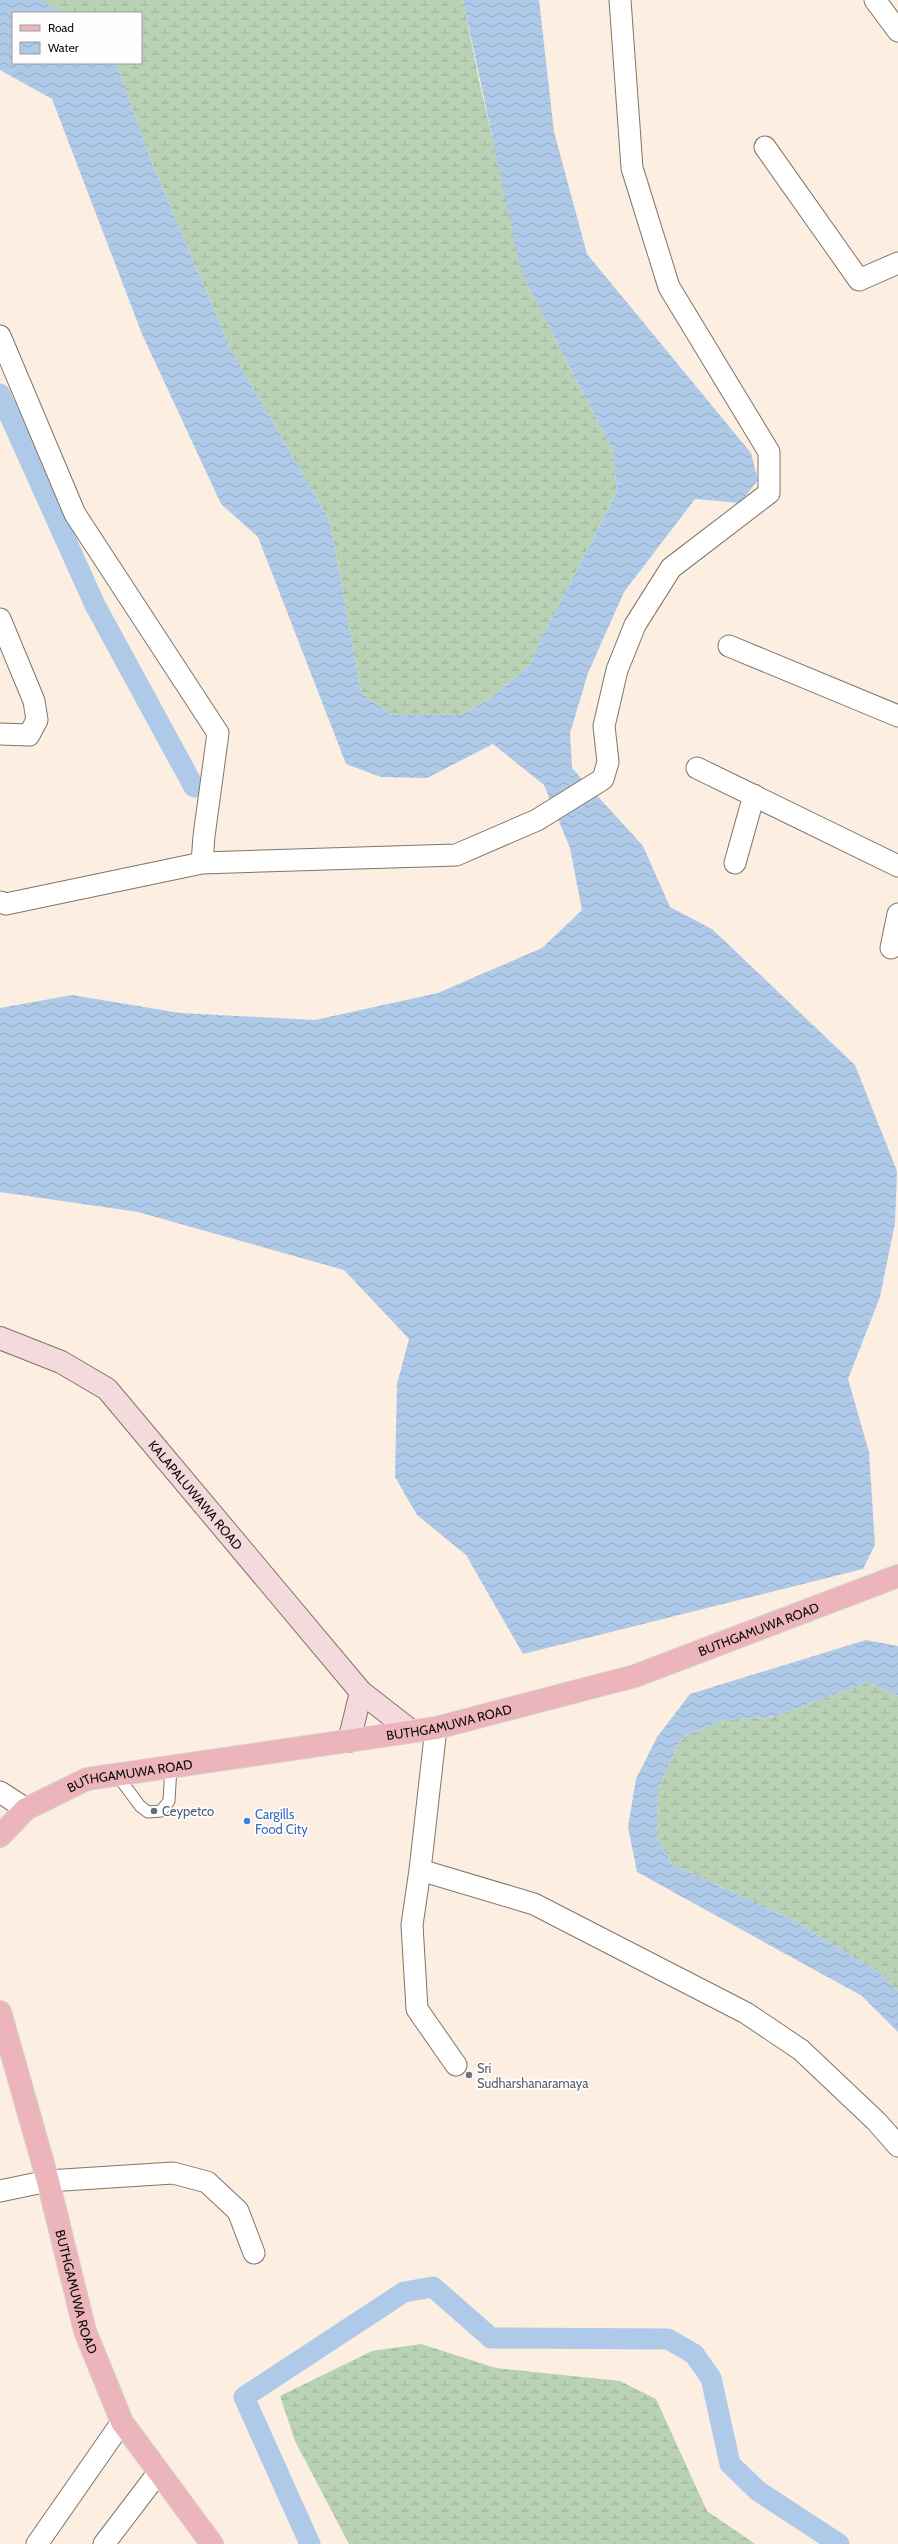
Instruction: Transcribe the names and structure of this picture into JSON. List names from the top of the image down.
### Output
{
  "streets": {
    "main road": ["BUTHGAMUWA ROAD"],
    "street": ["KALAPALUWAWA ROAD"]
  },
  "crossings": [
    ["KALAPALUWAWA ROAD", "BUTHGAMUWA ROAD"]
  ],
  "places": ["Ceypetco", "Cargills Food City", "Sri Sudharshanaramaya"],
  "legend": ["Road", "Water"]
}
